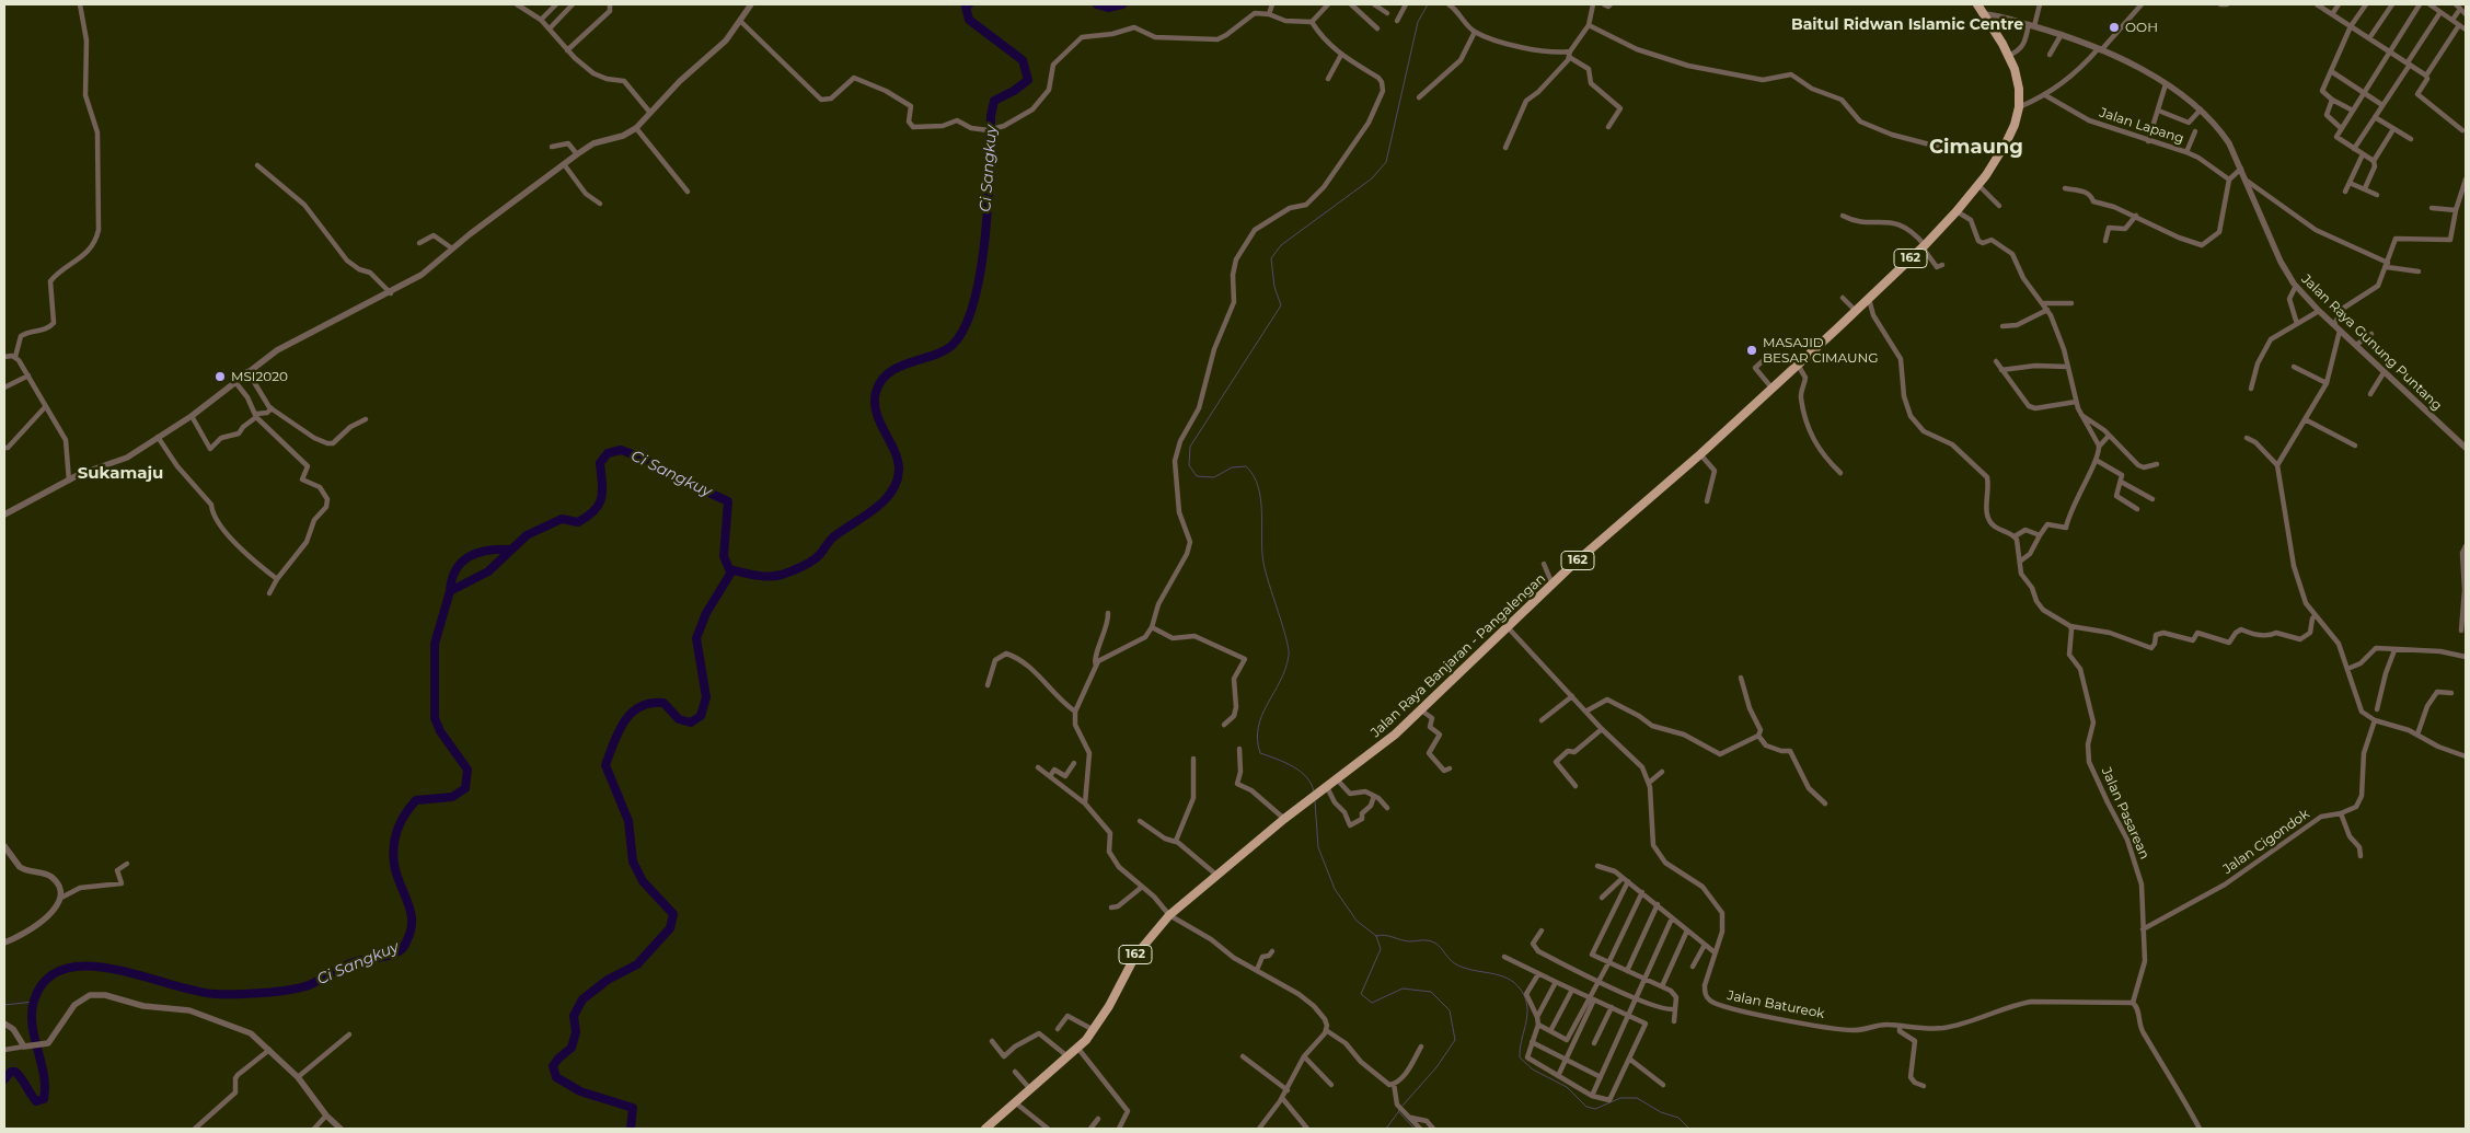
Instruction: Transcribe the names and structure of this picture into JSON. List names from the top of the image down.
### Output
{
  "streets": {
    "main road": ["162", "Jalan Raya Banjaran - Pangalengan"],
    "street": [
      "Jalan Lapang",
      "Jalan Raya Gunung Puntang",
      "Jalan Pasarean",
      "Jalan Cigondok",
      "Jalan Batureok"
    ]
  },
  "crossings": [
    ["Jalan Raya Gunung Puntang", "Jalan Raya Banjaran - Pangalengan"],
    ["Jalan Raya Banjaran - Pangalengan", "Jalan Batureok"],
    ["Jalan Pasarean", "Jalan Cigondok"],
    ["Jalan Pasarean", "Jalan Batureok"]
  ],
  "districts": ["Baitul Ridwan Islamic Centre", "Cimaung", "Sukamaju"],
  "water": ["Ci Sangkuy"],
  "places": ["OOH", "MASAJID BESAR CIMAUNG", "MSI2020"]
}
